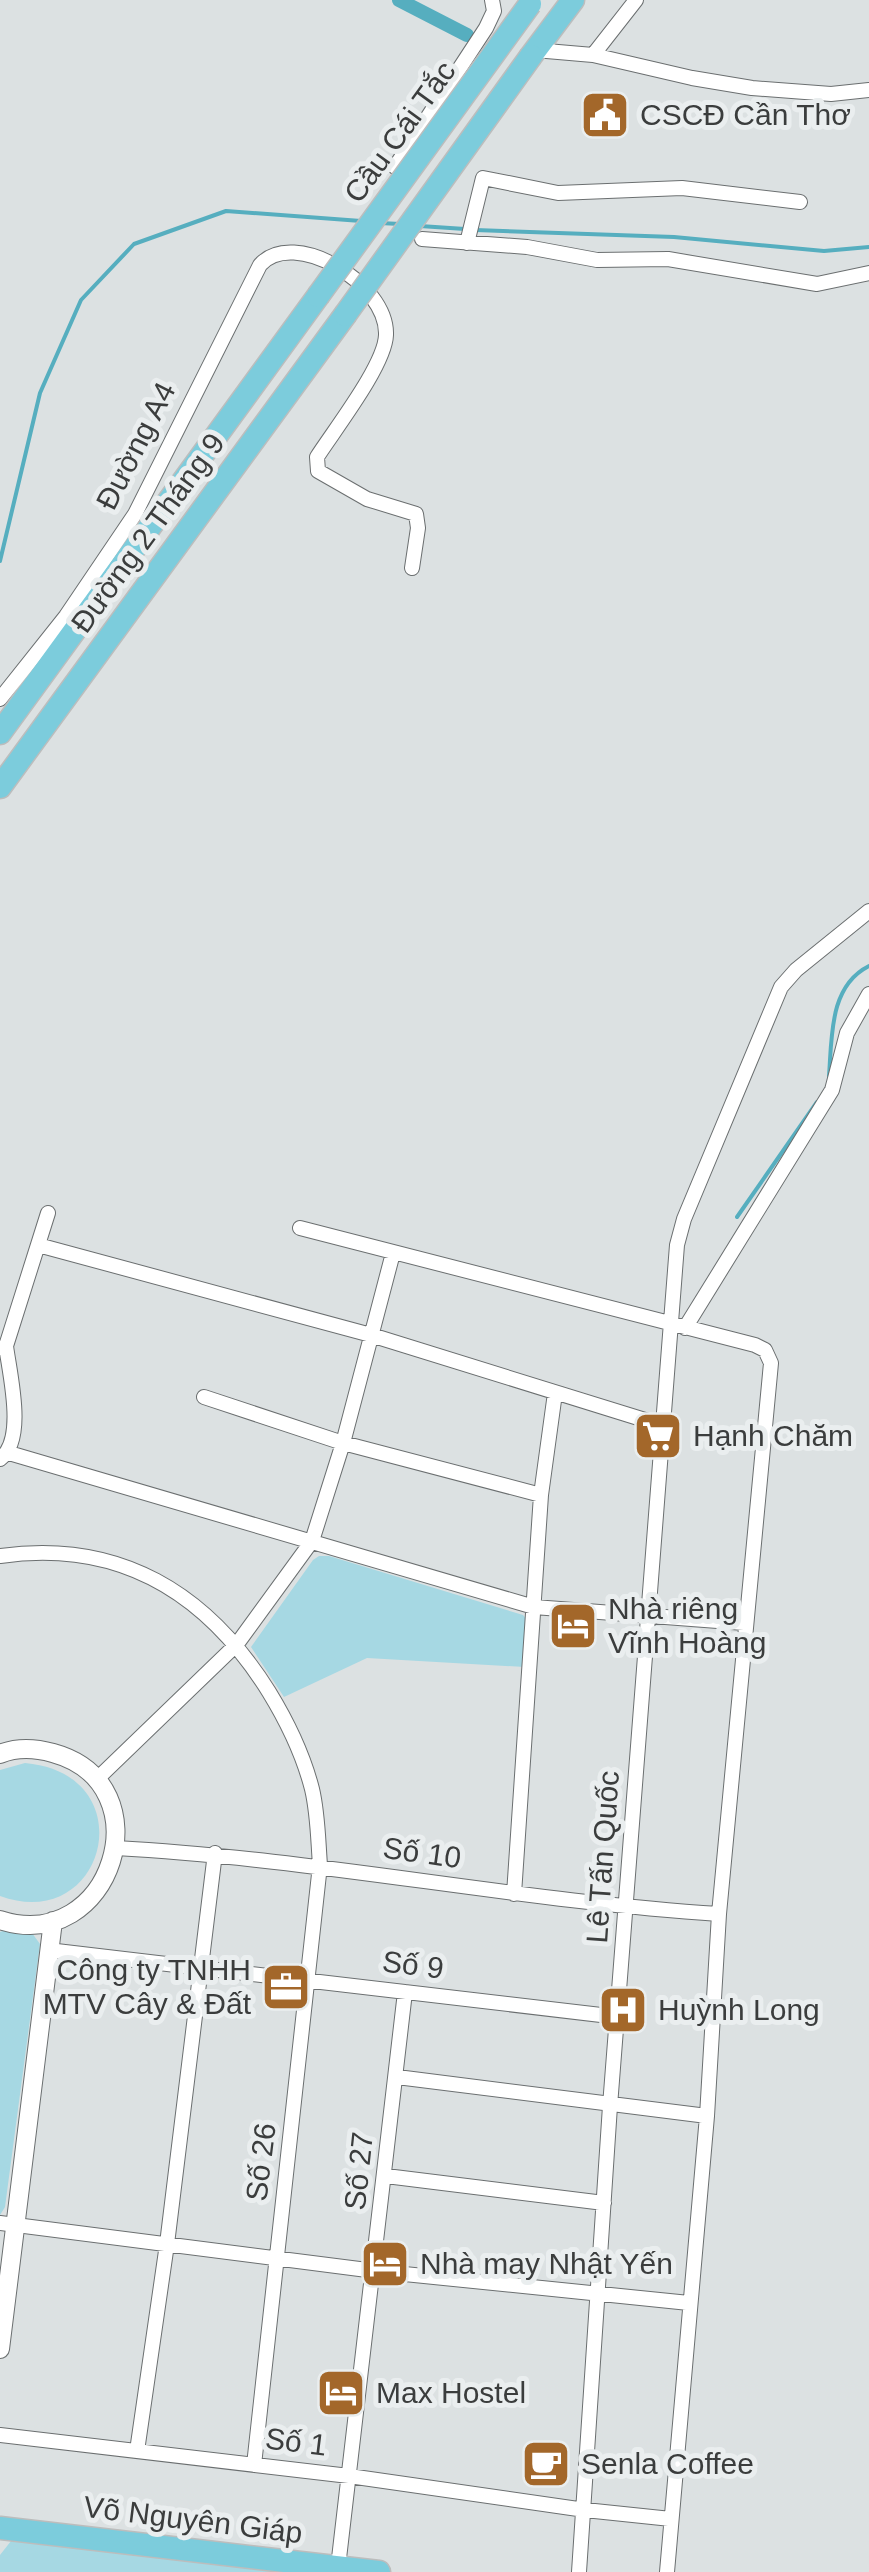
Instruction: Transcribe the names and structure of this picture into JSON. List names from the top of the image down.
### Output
{
  "streets": {
    "highway": ["Cầu Cái Tắc", "Đường 2 Tháng 9", "Võ Nguyên Giáp"],
    "street": [
      "Đường A4",
      "Số 10",
      "Lê Tấn Quốc",
      "Số 9",
      "Số 26",
      "Số 27",
      "Số 1"
    ]
  },
  "crossings": [
    ["Cầu Cái Tắc", "Đường 2 Tháng 9"],
    ["Số 10", "Lê Tấn Quốc"],
    ["Số 10", "Số 26"],
    ["Lê Tấn Quốc", "Số 9"],
    ["Lê Tấn Quốc", "Số 1"],
    ["Số 9", "Số 26"],
    ["Số 9", "Số 27"],
    ["Số 26", "Số 1"],
    ["Số 27", "Số 1"],
    ["Số 27", "Võ Nguyên Giáp"]
  ],
  "places": {
    "public building": ["CSCĐ Cần Thơ"],
    "supermarket": ["Hạnh Chăm"],
    "hotel": ["Nhà riêng Vĩnh Hoàng", "Nhà may Nhật Yến", "Max Hostel"],
    "office": ["Công ty TNHH MTV Cây & Đất"],
    "hospital": ["Huỳnh Long"],
    "cafe": ["Senla Coffee"]
  }
}
